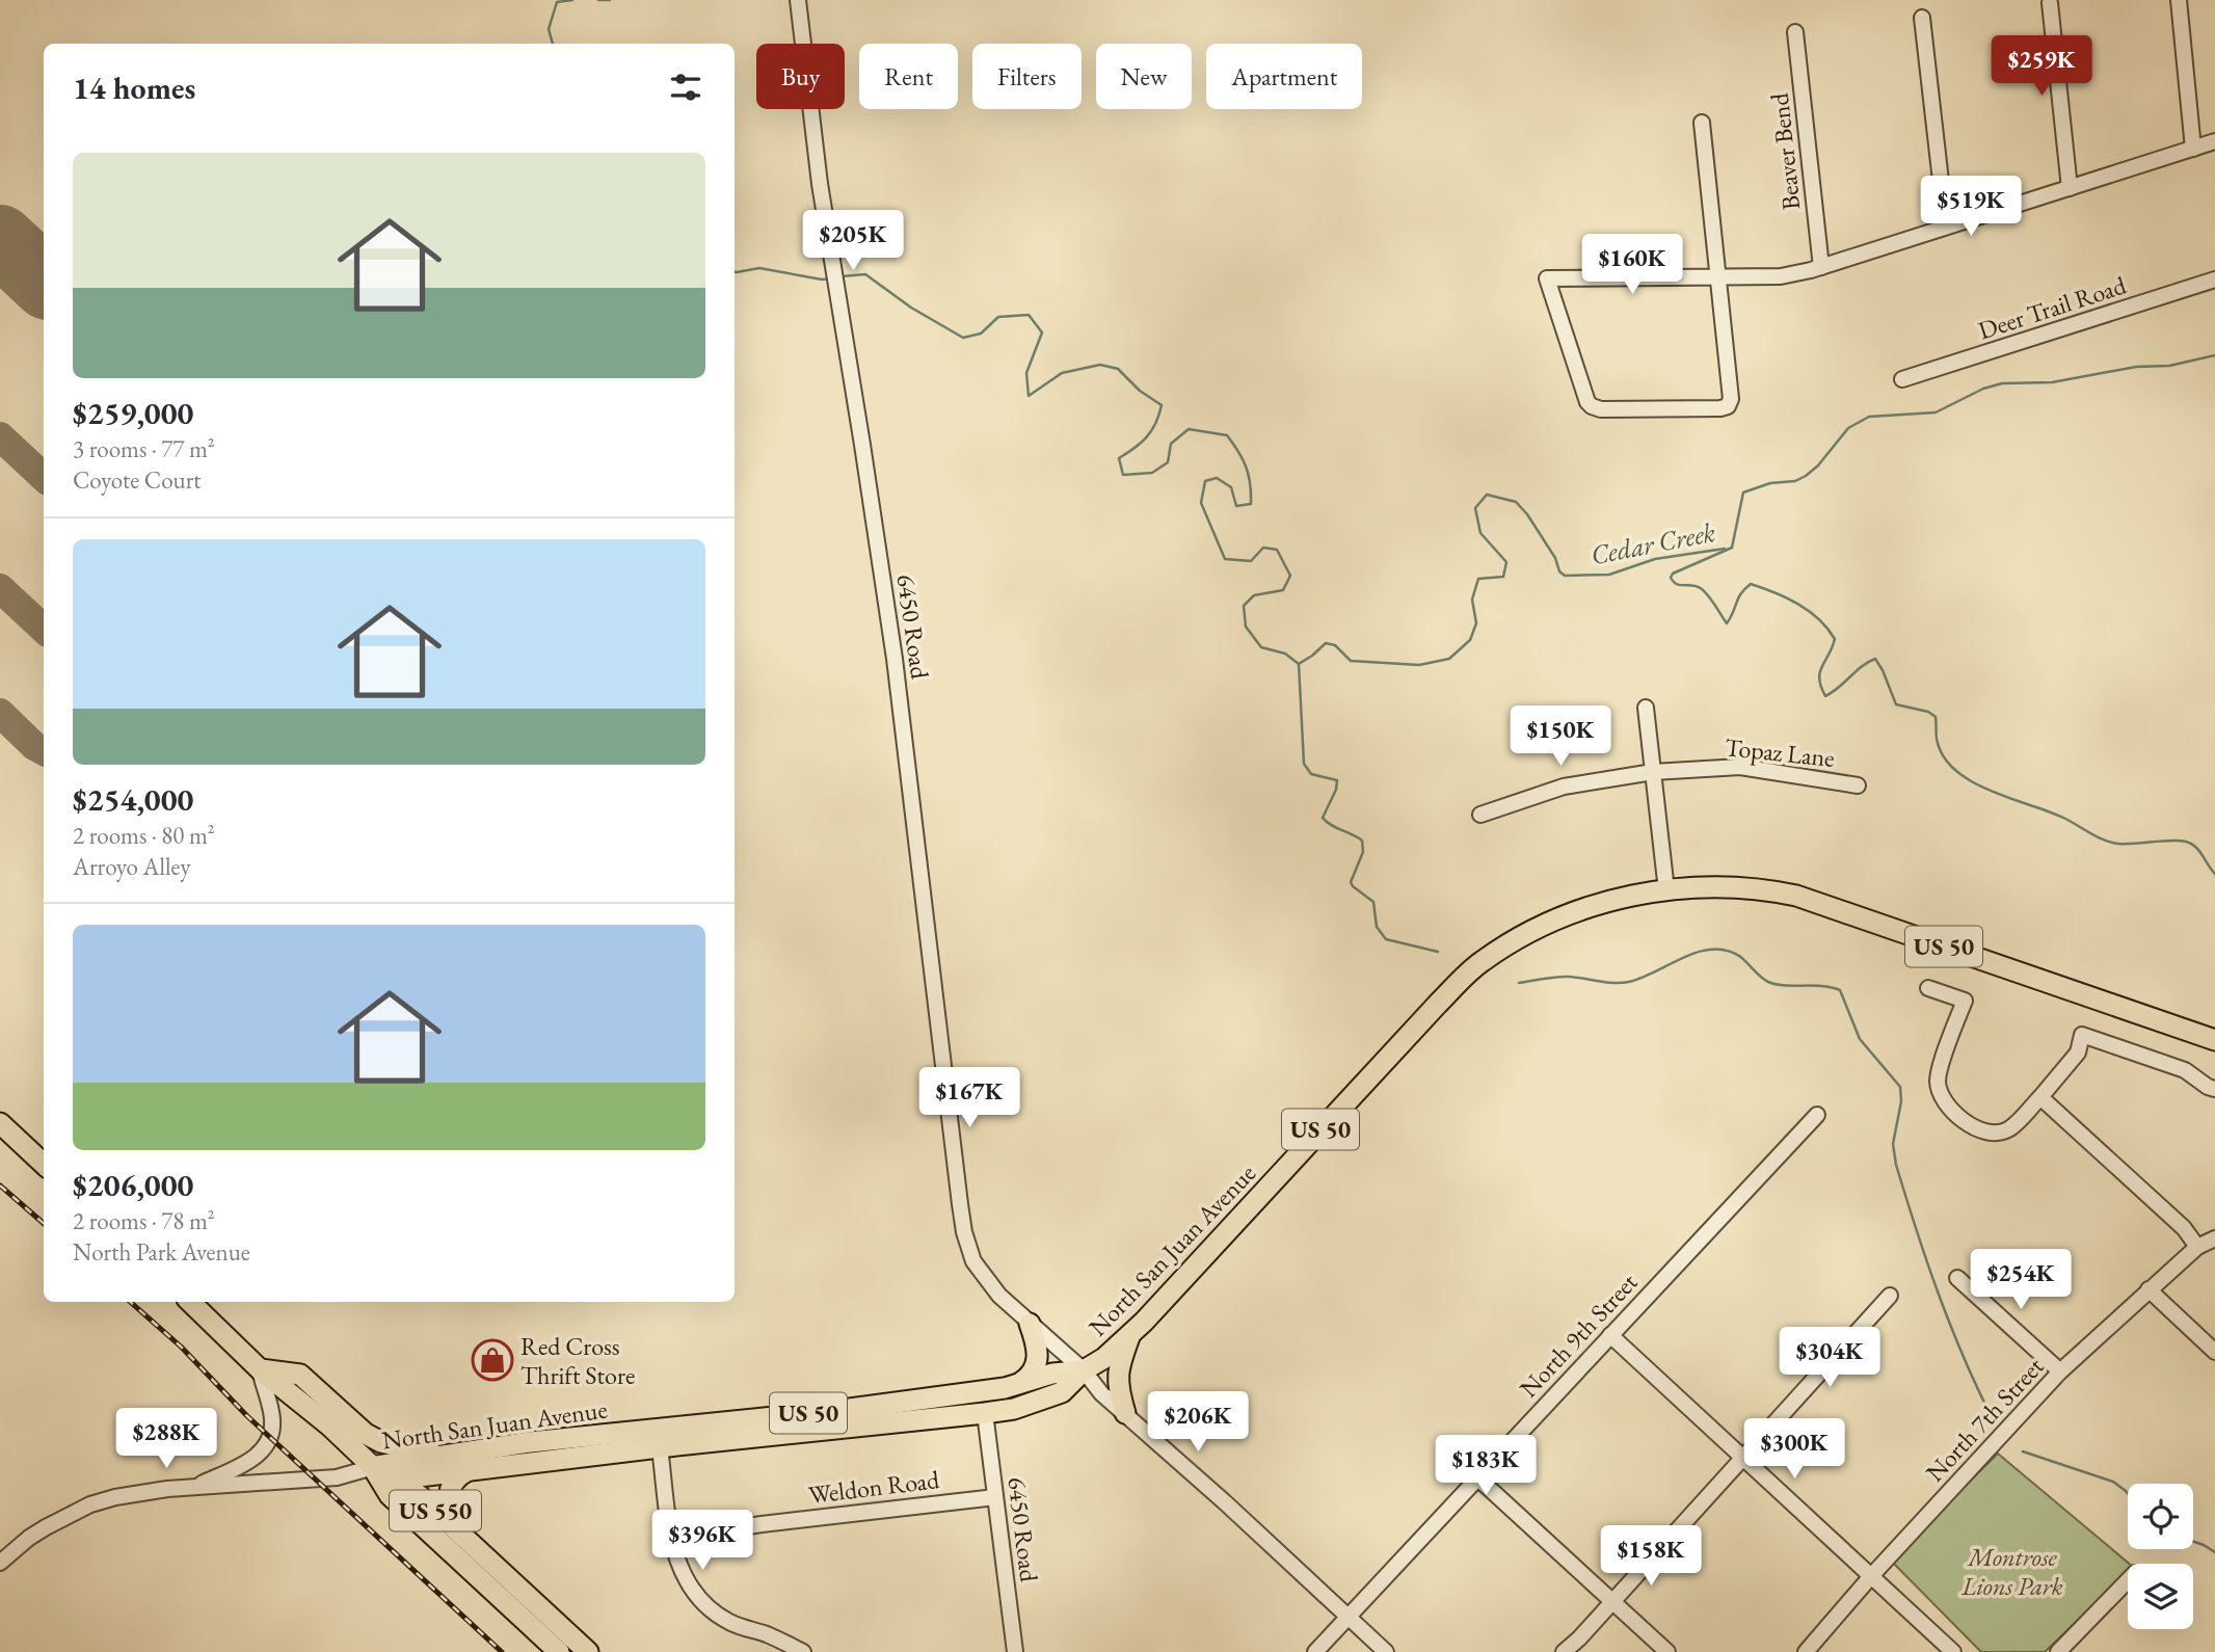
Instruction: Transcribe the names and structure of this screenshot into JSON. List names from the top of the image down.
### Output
{
  "streets": {
    "highway": ["US 50", "North San Juan Avenue", "US 550"],
    "street": [
      "Beaver Bend",
      "Deer Trail Road",
      "6450 Road",
      "Topaz Lane",
      "North 9th Street",
      "North 7th Street",
      "Weldon Road"
    ]
  },
  "crossings": [
    ["6450 Road", "North San Juan Avenue"],
    ["6450 Road", "Weldon Road"],
    ["US 50", "North San Juan Avenue"],
    ["US 50", "US 550"],
    ["North San Juan Avenue", "US 550"]
  ],
  "water": ["Cedar Creek"],
  "parks": ["Montrose Lions Park"],
  "places": {
    "shop": ["Red Cross Thrift Store"]
  },
  "page": {
    "price": [
      "$259K",
      "$519K",
      "$205K",
      "$160K",
      "$150K",
      "$167K",
      "$254K",
      "$304K",
      "$206K",
      "$288K",
      "$300K",
      "$183K",
      "$396K",
      "$158K"
    ],
    "chip": [
      "Buy",
      "Rent",
      "Filters",
      "New",
      "Apartment"
    ],
    "heading": "14 homes",
    "list": [
      {
        "name": "$259,000",
        "note": "3 rooms · 77 m² · Coyote Court"
      },
      {
        "name": "$254,000",
        "note": "2 rooms · 80 m² · Arroyo Alley"
      },
      {
        "name": "$206,000",
        "note": "2 rooms · 78 m² · North Park Avenue"
      }
    ]
  }
}
